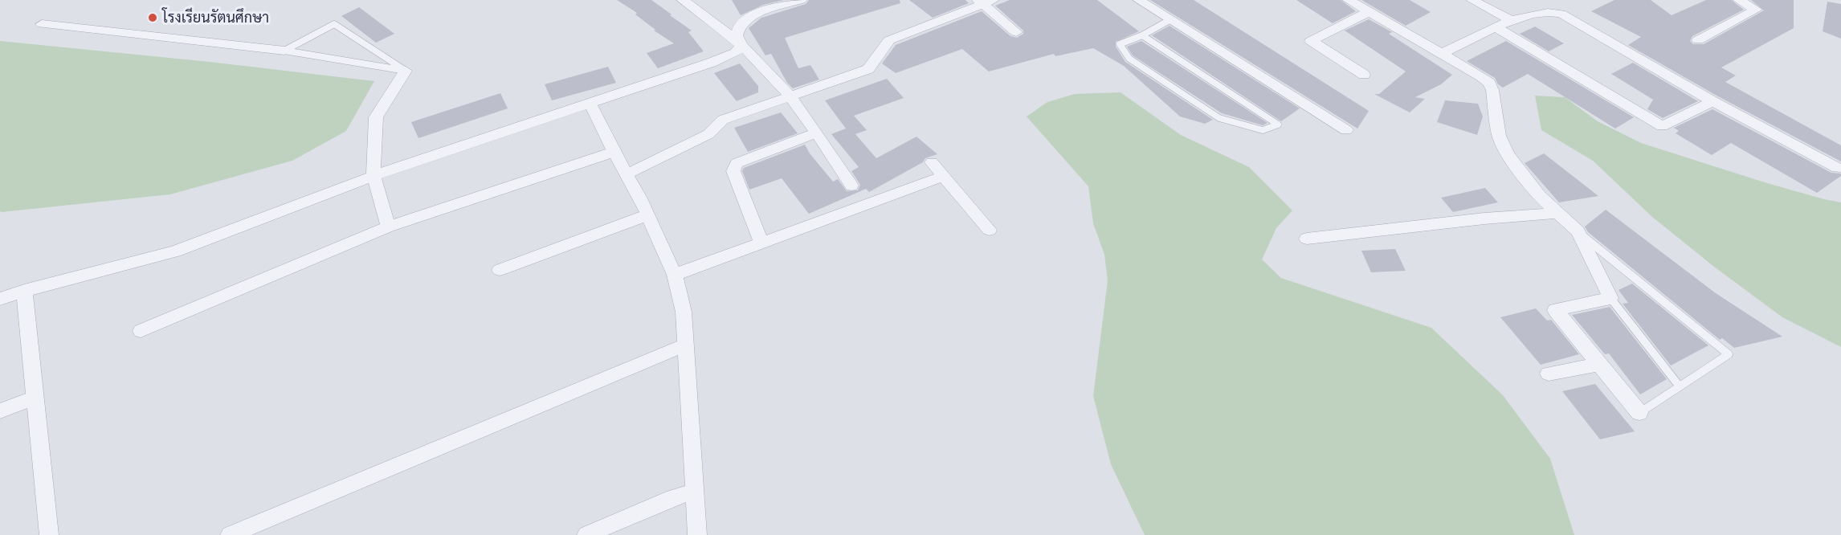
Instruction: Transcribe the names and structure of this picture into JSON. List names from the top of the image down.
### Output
{
  "places": ["โรงเรียนรัตนศึกษา"]
}
